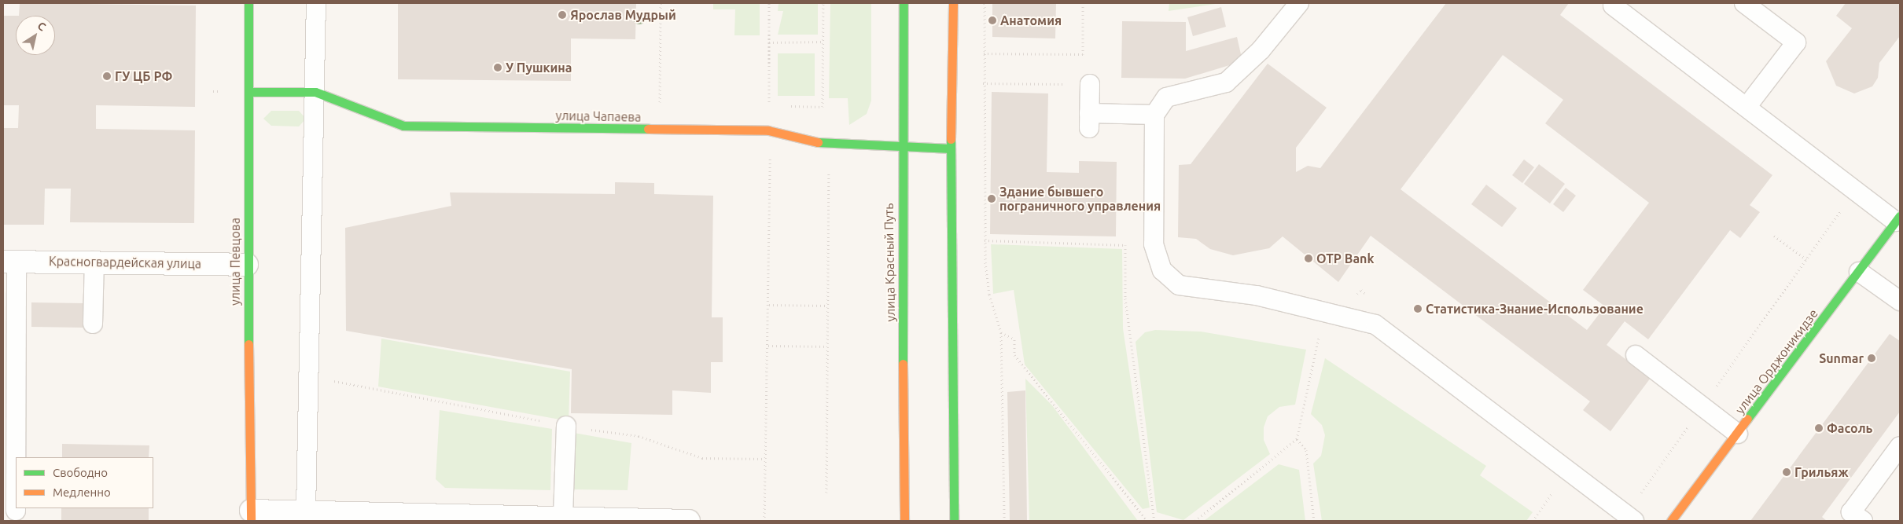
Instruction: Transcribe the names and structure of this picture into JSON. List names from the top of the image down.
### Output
{
  "streets": {
    "main road": [
      "улица Чапаева",
      "улица Певцова",
      "улица Красный Путь",
      "улица Орджоникидзе"
    ],
    "street": ["Красногвардейская улица"]
  },
  "crossings": [
    ["улица Чапаева", "улица Певцова"],
    ["улица Чапаева", "улица Красный Путь"],
    ["улица Певцова", "Красногвардейская улица"]
  ],
  "places": [
    "Ярослав Мудрый",
    "Анатомия",
    "У Пушкина",
    "ГУ ЦБ РФ",
    "Здание бывшего пограничного управления",
    "OTP Bank",
    "Статистика-Знание-Использование",
    "Sunmar",
    "Фасоль",
    "Грильяж"
  ],
  "legend": ["Свободно", "Медленно"],
  "north": "top right"
}
